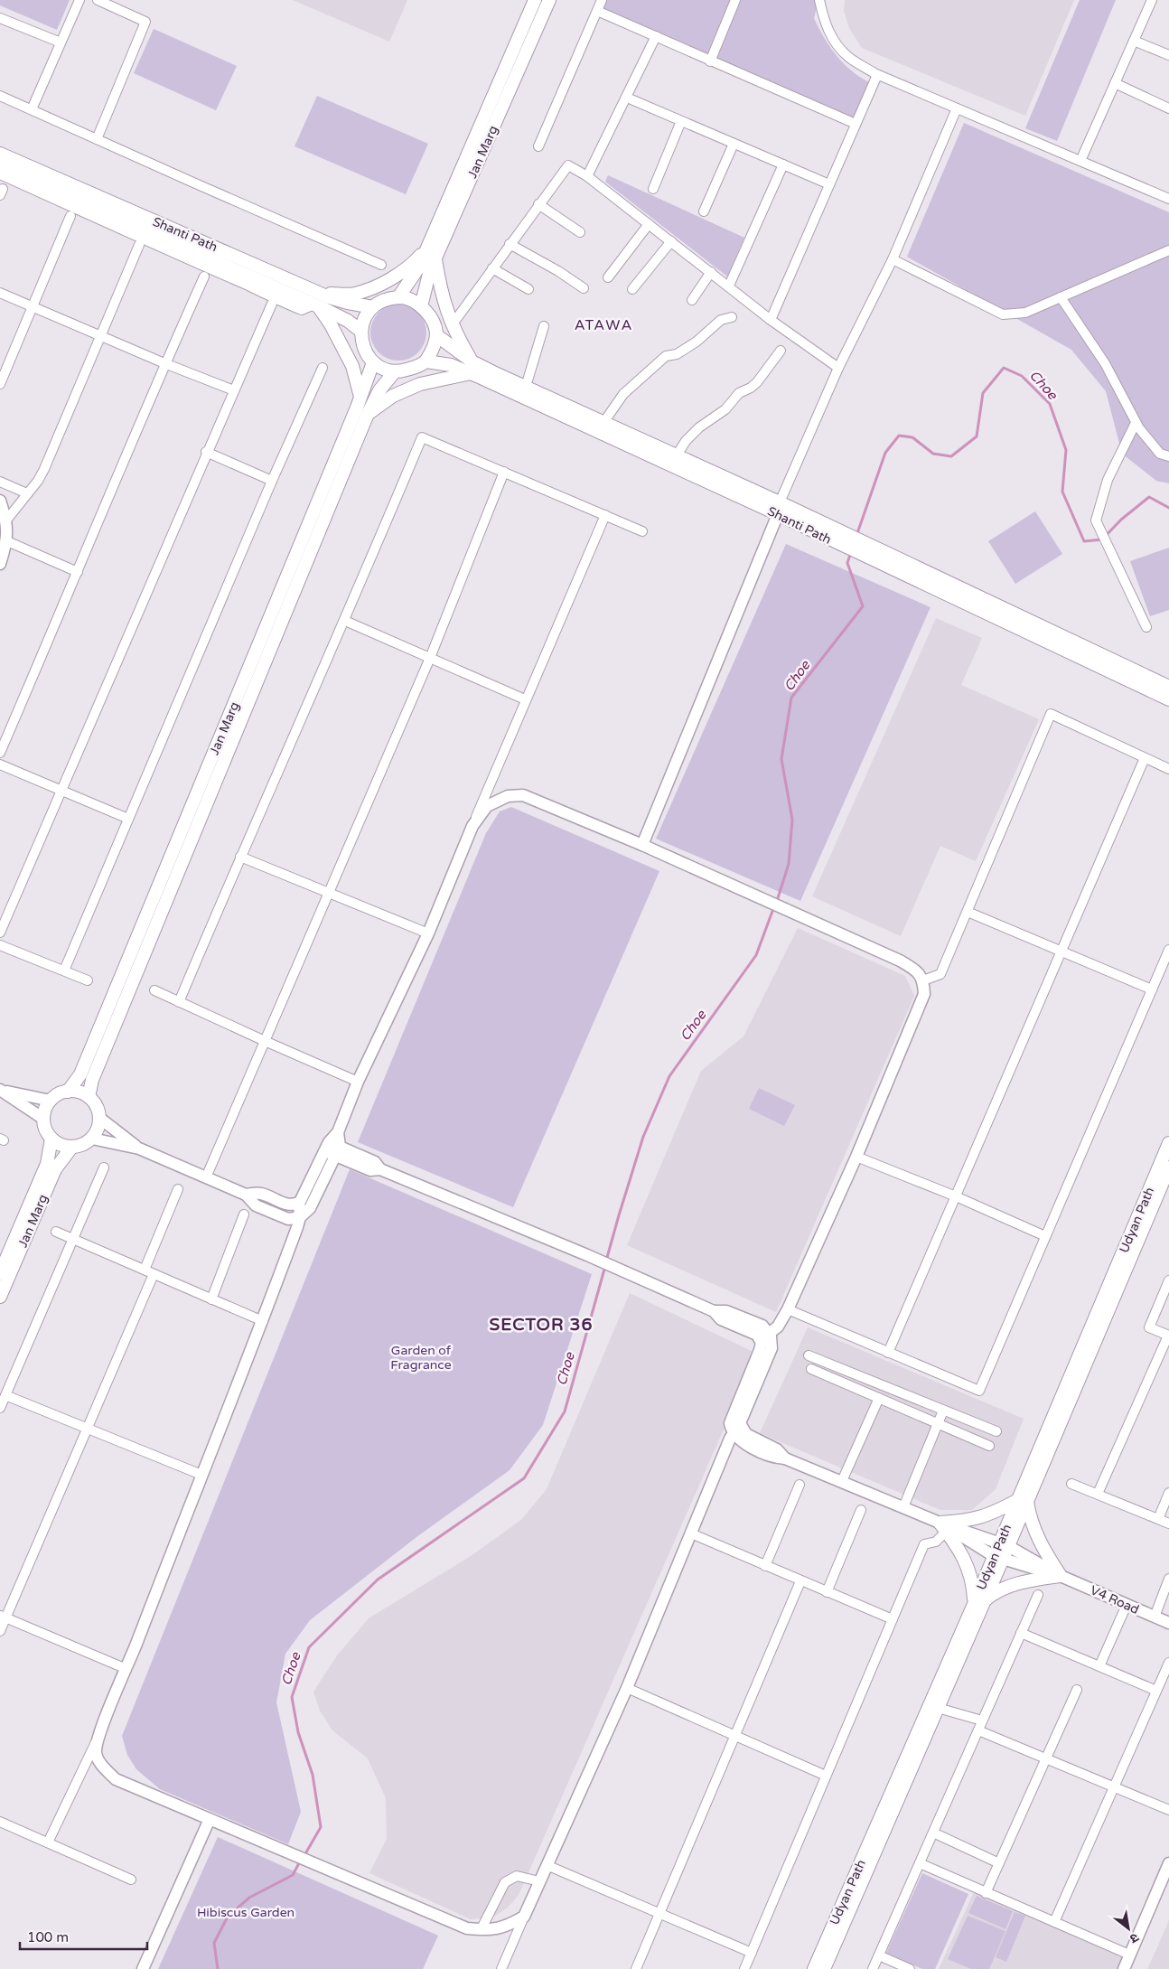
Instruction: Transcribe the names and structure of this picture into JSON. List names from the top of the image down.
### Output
{
  "streets": {
    "main road": ["Jan Marg", "Shanti Path", "Udyan Path"],
    "street": ["V4 Road"]
  },
  "crossings": [
    ["Jan Marg", "Shanti Path"]
  ],
  "districts": ["ATAWA", "SECTOR 36"],
  "water": ["Choe"],
  "parks": ["Garden of Fragrance", "Hibiscus Garden"],
  "scale_bar": "100 m",
  "north": "bottom right"
}
